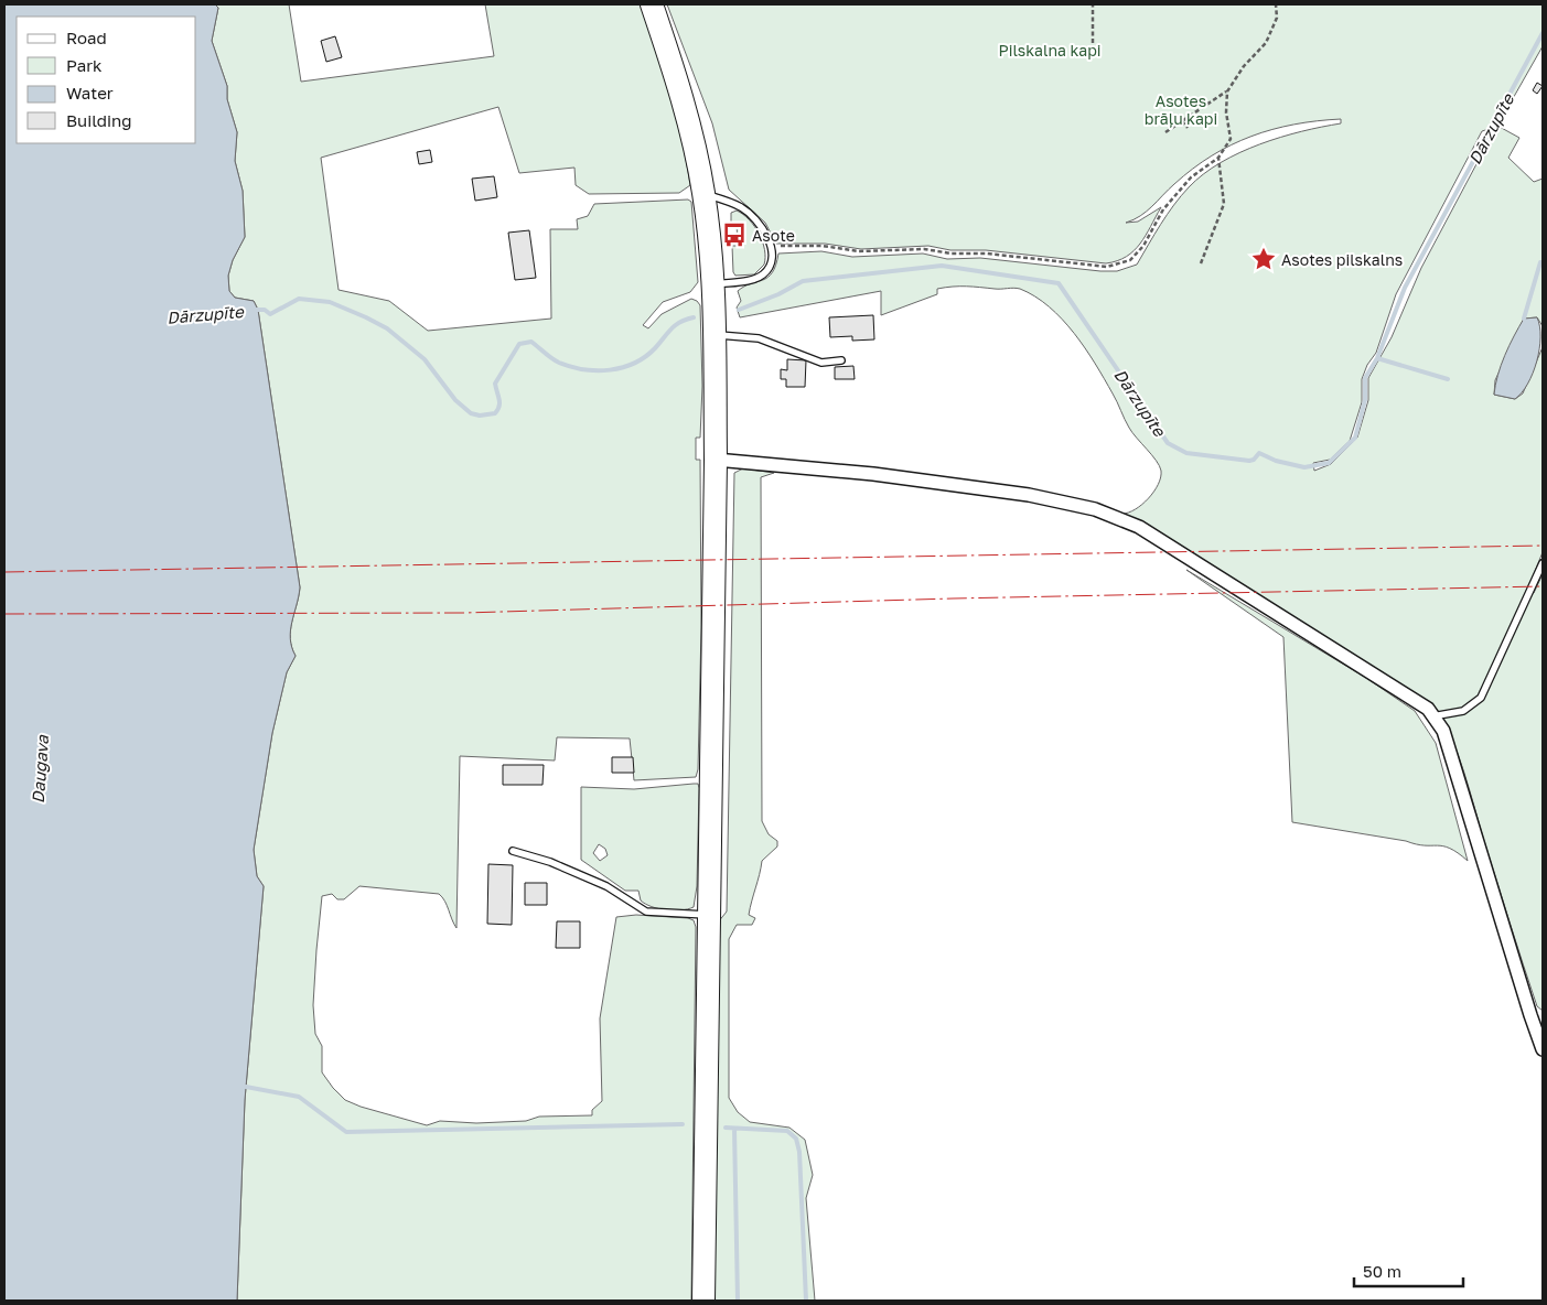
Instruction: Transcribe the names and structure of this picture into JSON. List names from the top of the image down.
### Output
{
  "water": ["Dārzupīte", "Daugava"],
  "parks": ["Pilskalna kapi", "Asotes brāļu kapi"],
  "places": {
    "bus stop": ["Asote"],
    "place": ["Asotes pilskalns"]
  },
  "legend": [
    "Road",
    "Park",
    "Water",
    "Building"
  ],
  "scale_bar": "50 m"
}
